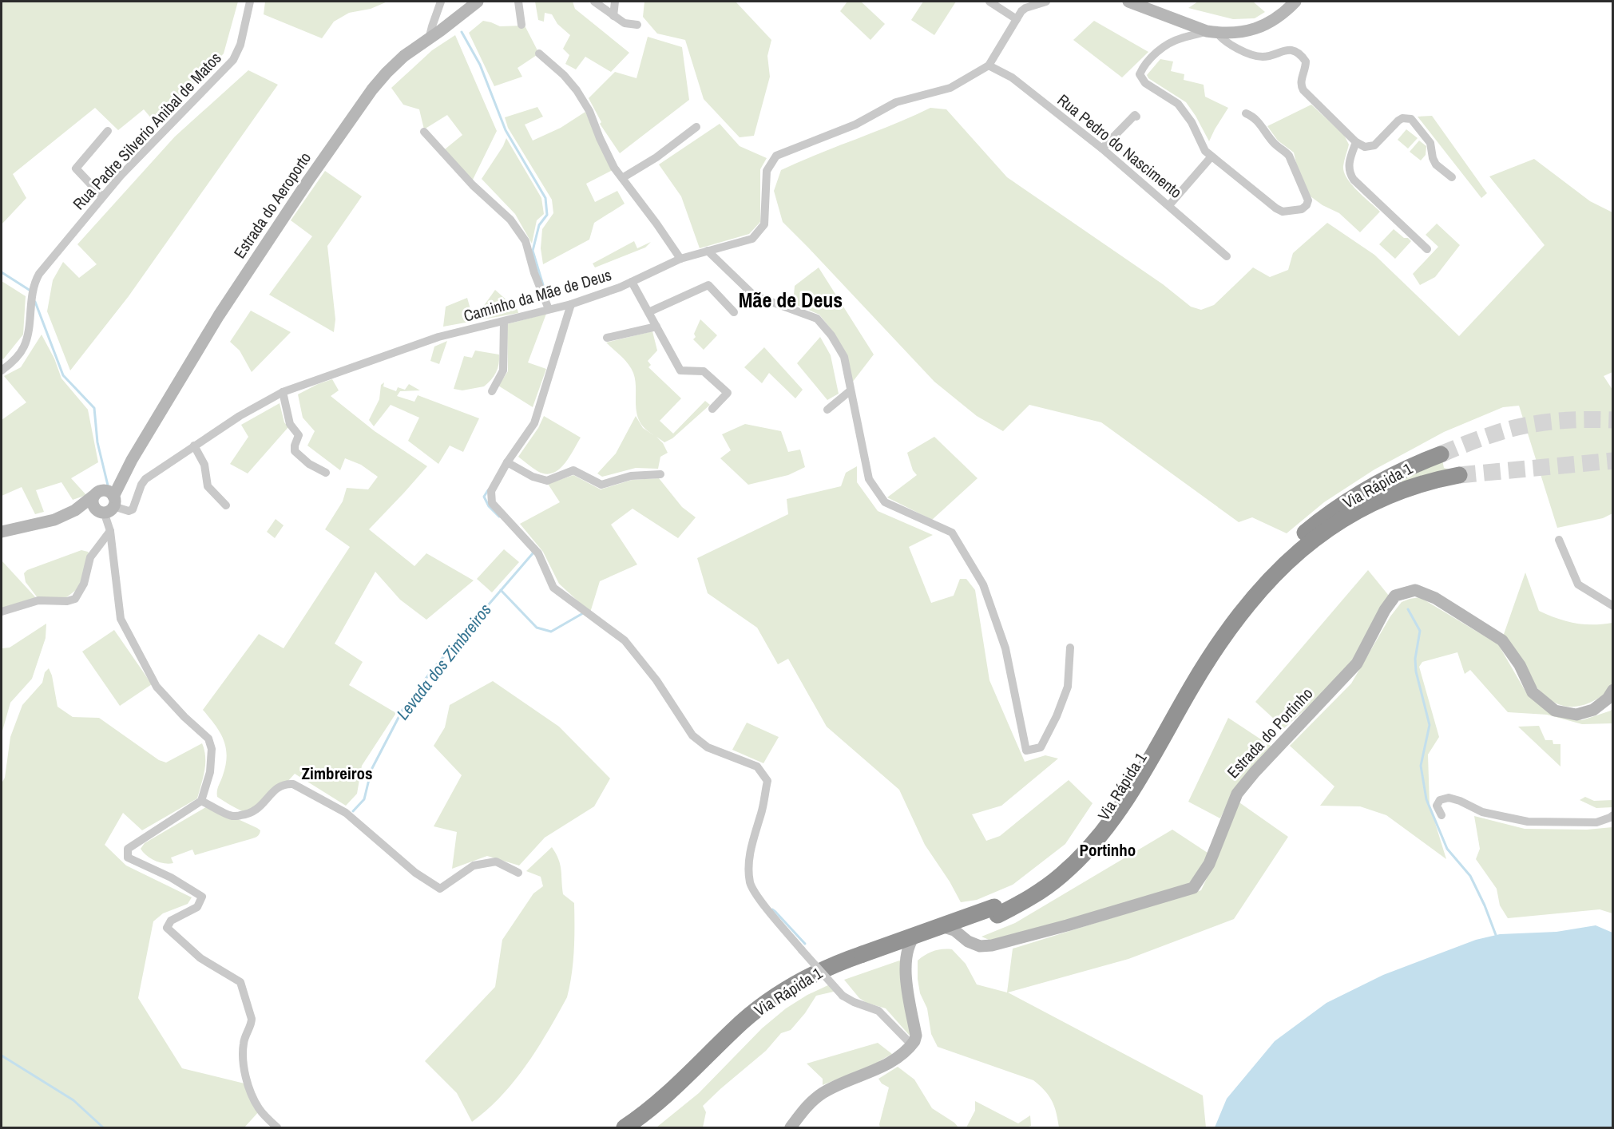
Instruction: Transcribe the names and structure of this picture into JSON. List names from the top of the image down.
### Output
{
  "streets": {
    "highway": ["Via Rápida 1"],
    "street": [
      "Rua Padre Silverio Anibal de Matos",
      "Rua Pedro do Nascimento",
      "Estrada do Aeroporto",
      "Caminho da Mãe de Deus",
      "Estrada do Portinho"
    ]
  },
  "crossings": [
    ["Rua Pedro do Nascimento", "Caminho da Mãe de Deus"],
    ["Estrada do Aeroporto", "Caminho da Mãe de Deus"]
  ],
  "districts": ["Mãe de Deus", "Zimbreiros", "Portinho"],
  "water": ["Levada dos Zimbreiros"]
}
